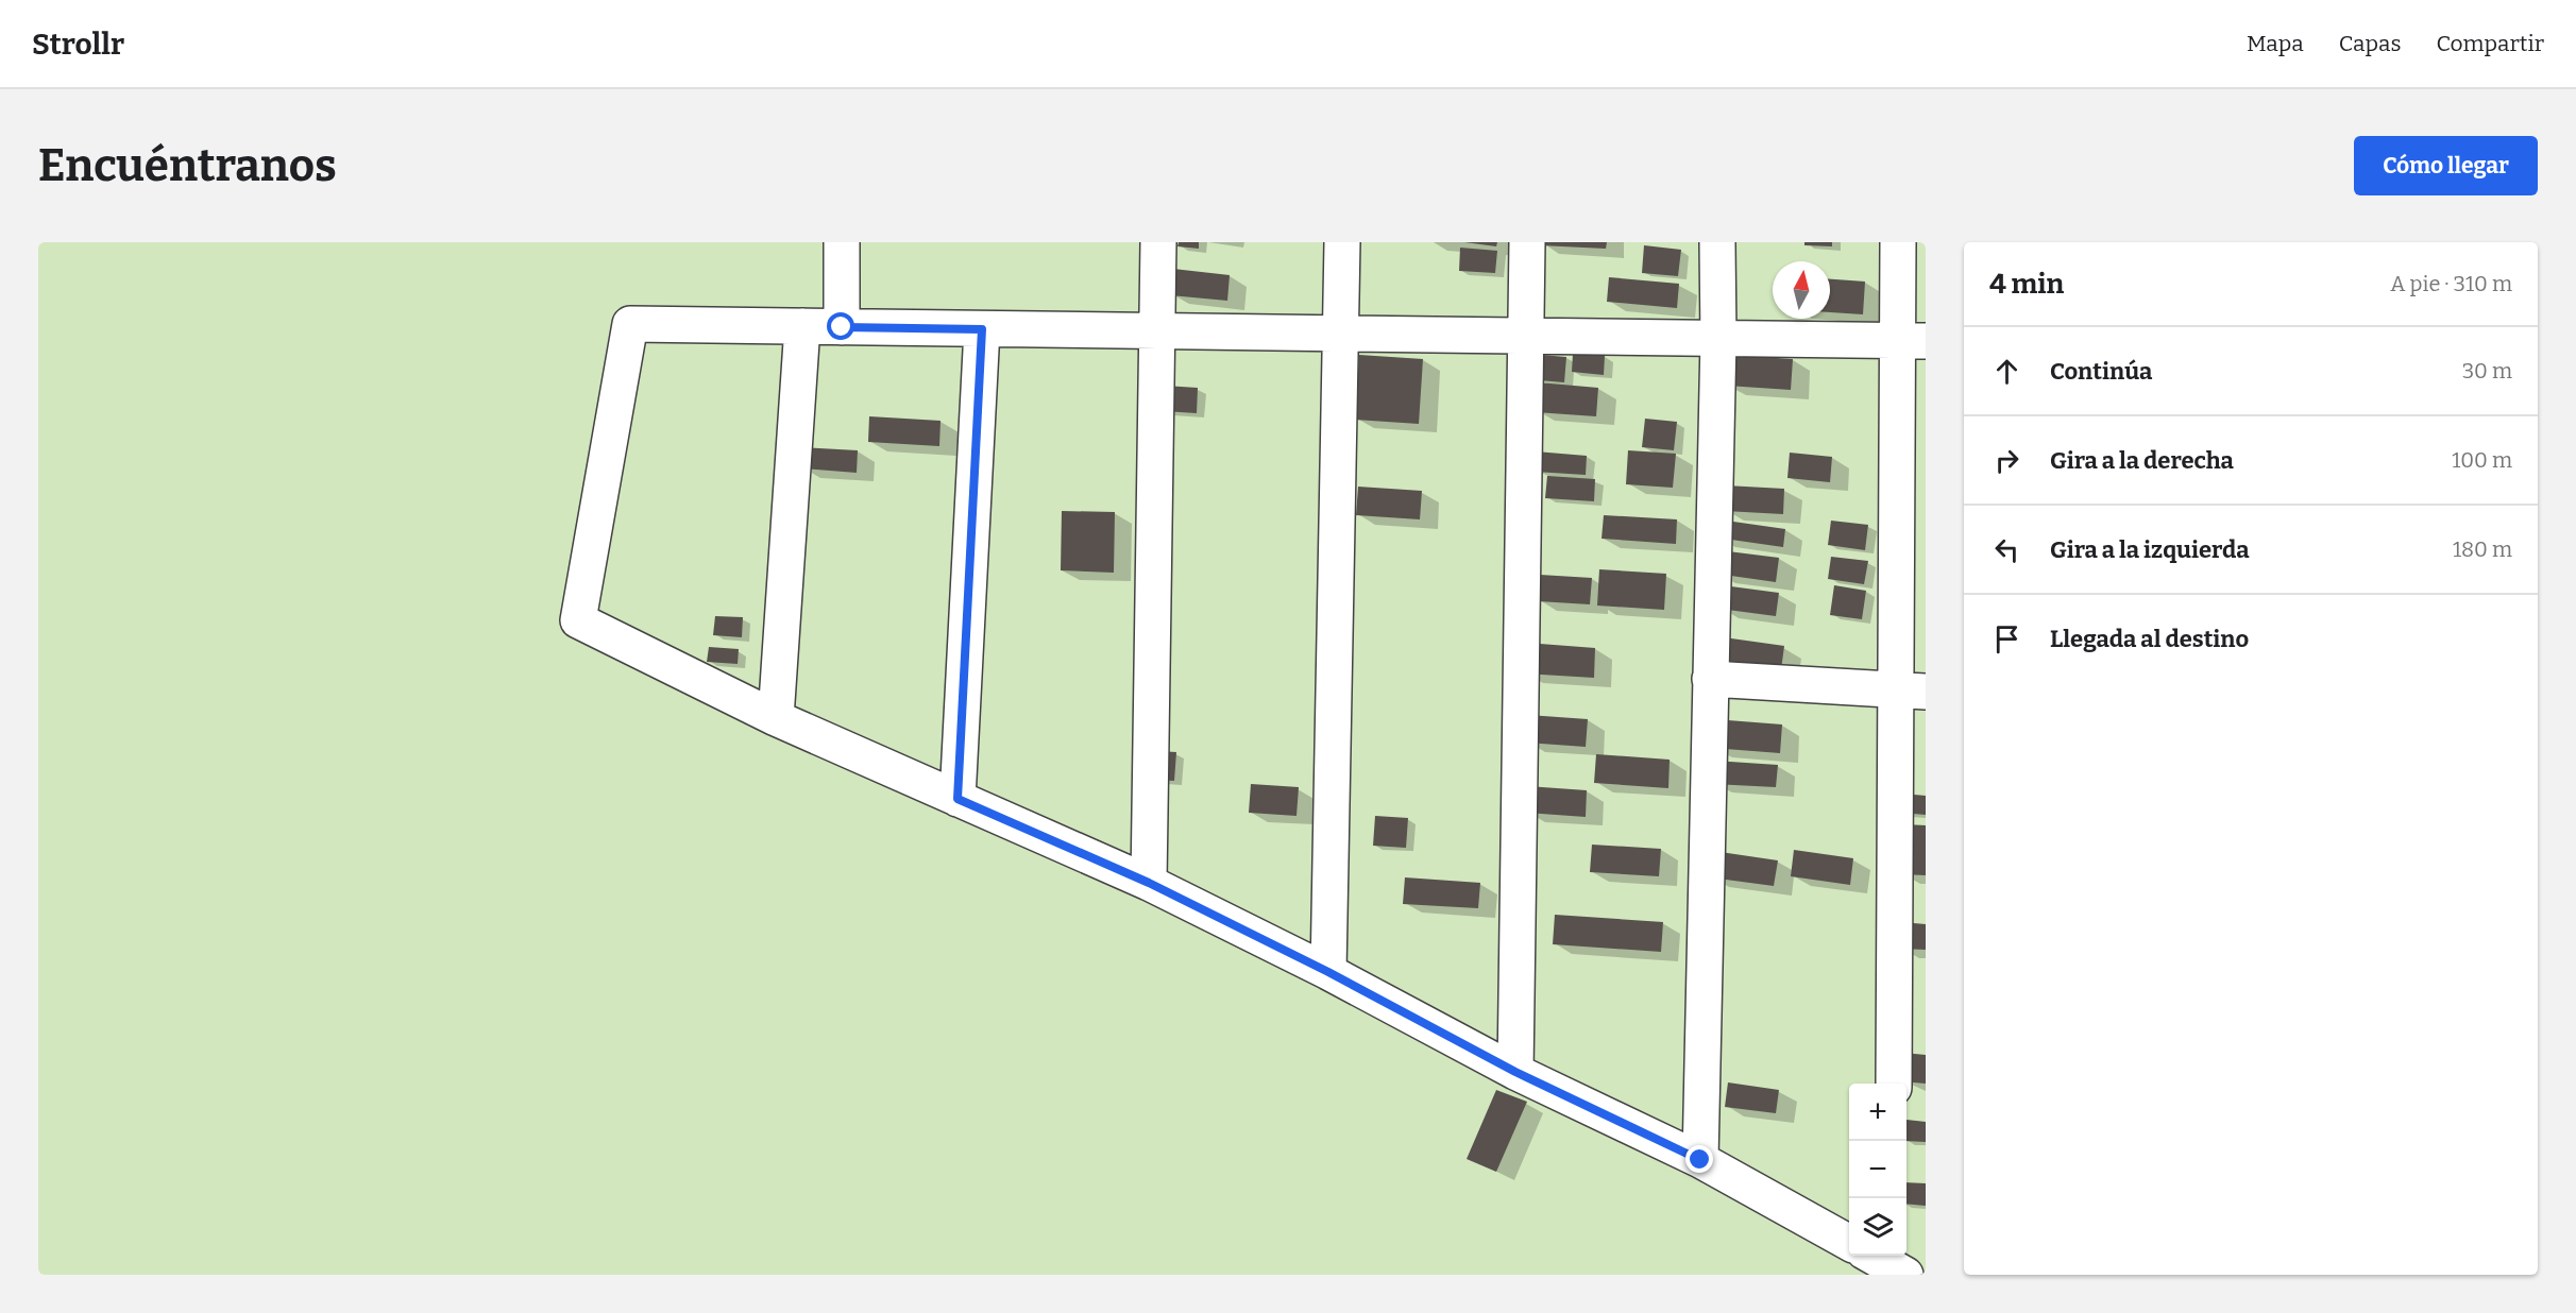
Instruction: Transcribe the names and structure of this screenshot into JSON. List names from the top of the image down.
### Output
{
  "north": "top",
  "page": {
    "header": "Strollr",
    "nav": ["Mapa", "Capas", "Compartir"],
    "buttons": "Cómo llegar",
    "title": "Encuéntranos",
    "heading": ["4 min", "A pie · 310 m"],
    "list": [
      ["Continúa", "30 m"],
      ["Gira a la derecha", "100 m"],
      ["Gira a la izquierda", "180 m"],
      "Llegada al destino"
    ],
    "map_buttons": ["+", "−"]
  }
}
